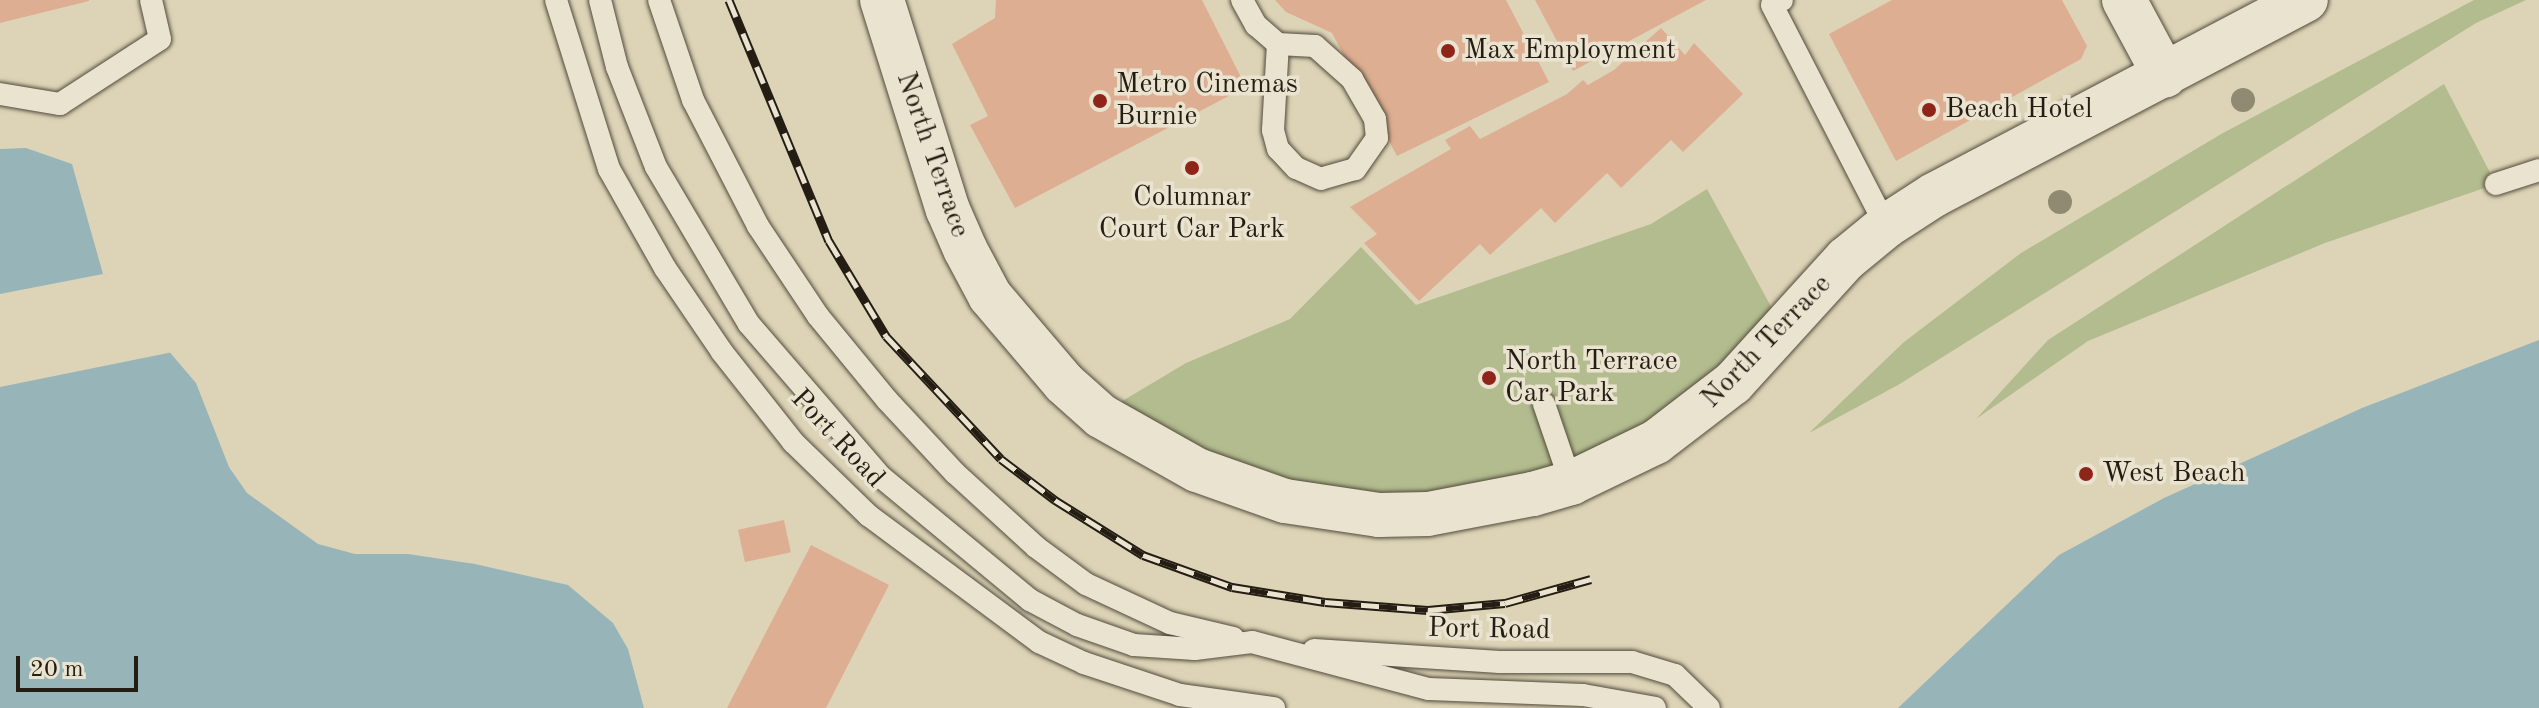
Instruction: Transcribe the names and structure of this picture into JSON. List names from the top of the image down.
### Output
{
  "streets": {
    "street": ["North Terrace"],
    "lane": ["Port Road"]
  },
  "places": [
    "Max Employment",
    "Metro Cinemas Burnie",
    "Beach Hotel",
    "Columnar Court Car Park",
    "North Terrace Car Park",
    "West Beach"
  ],
  "scale_bar": "20 m"
}
